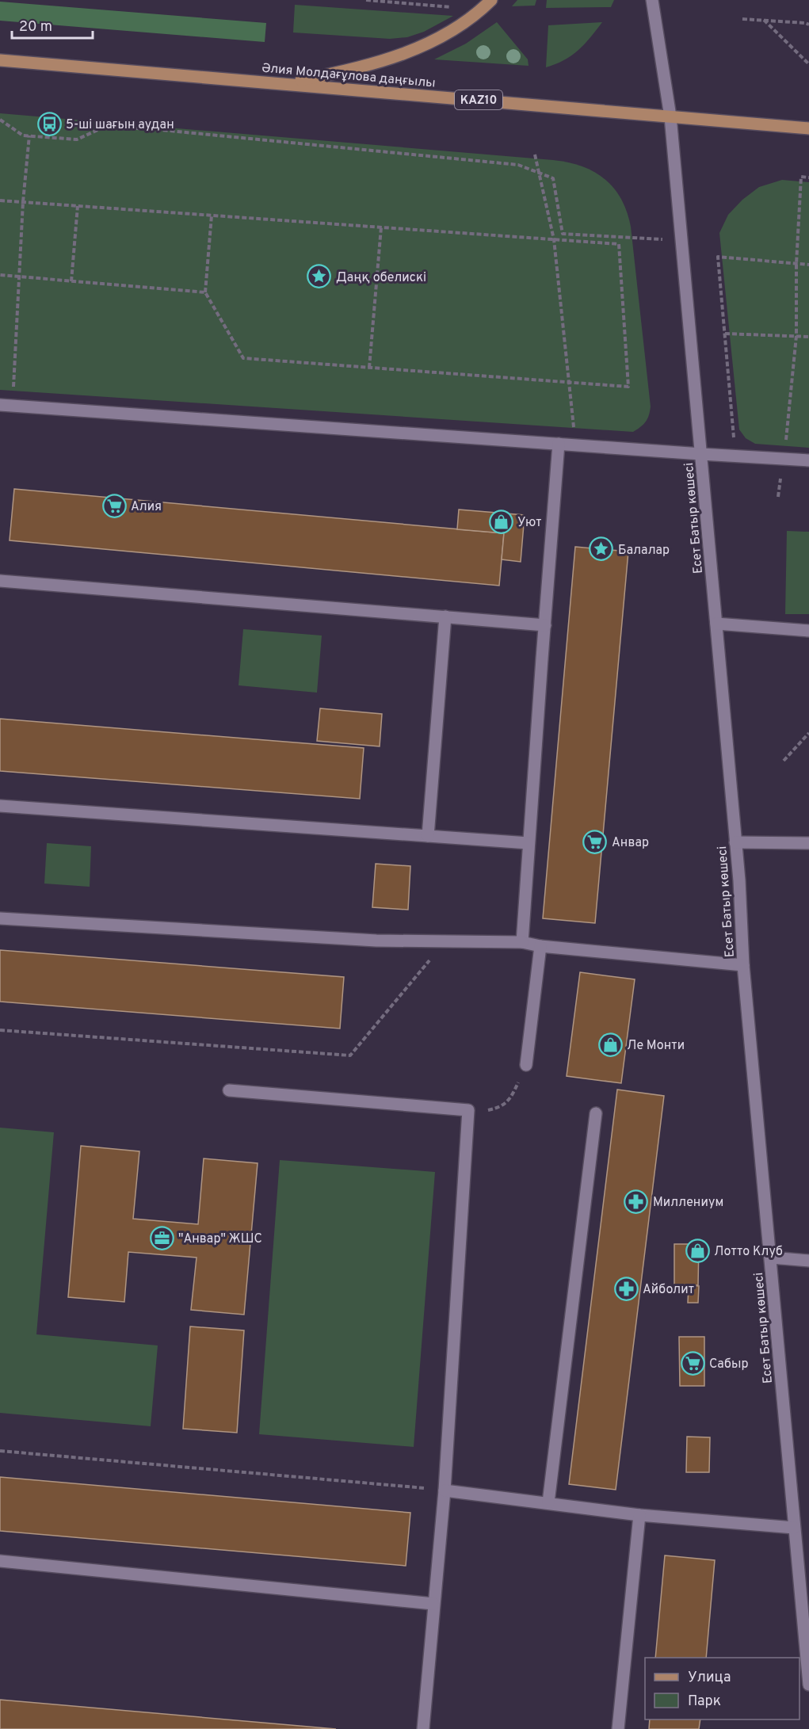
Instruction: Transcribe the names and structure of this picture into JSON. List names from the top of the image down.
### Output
{
  "streets": {
    "main road": ["Әлия Молдағұлова даңғылы", "KAZ10"],
    "street": ["Есет Батыр көшесі"]
  },
  "crossings": [
    ["Әлия Молдағұлова даңғылы", "Есет Батыр көшесі"]
  ],
  "places": {
    "bus stop": ["5-ші шағын аудан"],
    "place": ["Даңқ обелискі", "Балалар"],
    "supermarket": ["Алия", "Анвар", "Сабыр"],
    "shop": ["Уют", "Ле Монти", "Лотто Клуб"],
    "pharmacy": ["Миллениум", "Айболит"],
    "office": ["\"Анвар\" ЖШС"]
  },
  "legend": ["Улица", "Парк"],
  "scale_bar": "20 m"
}
